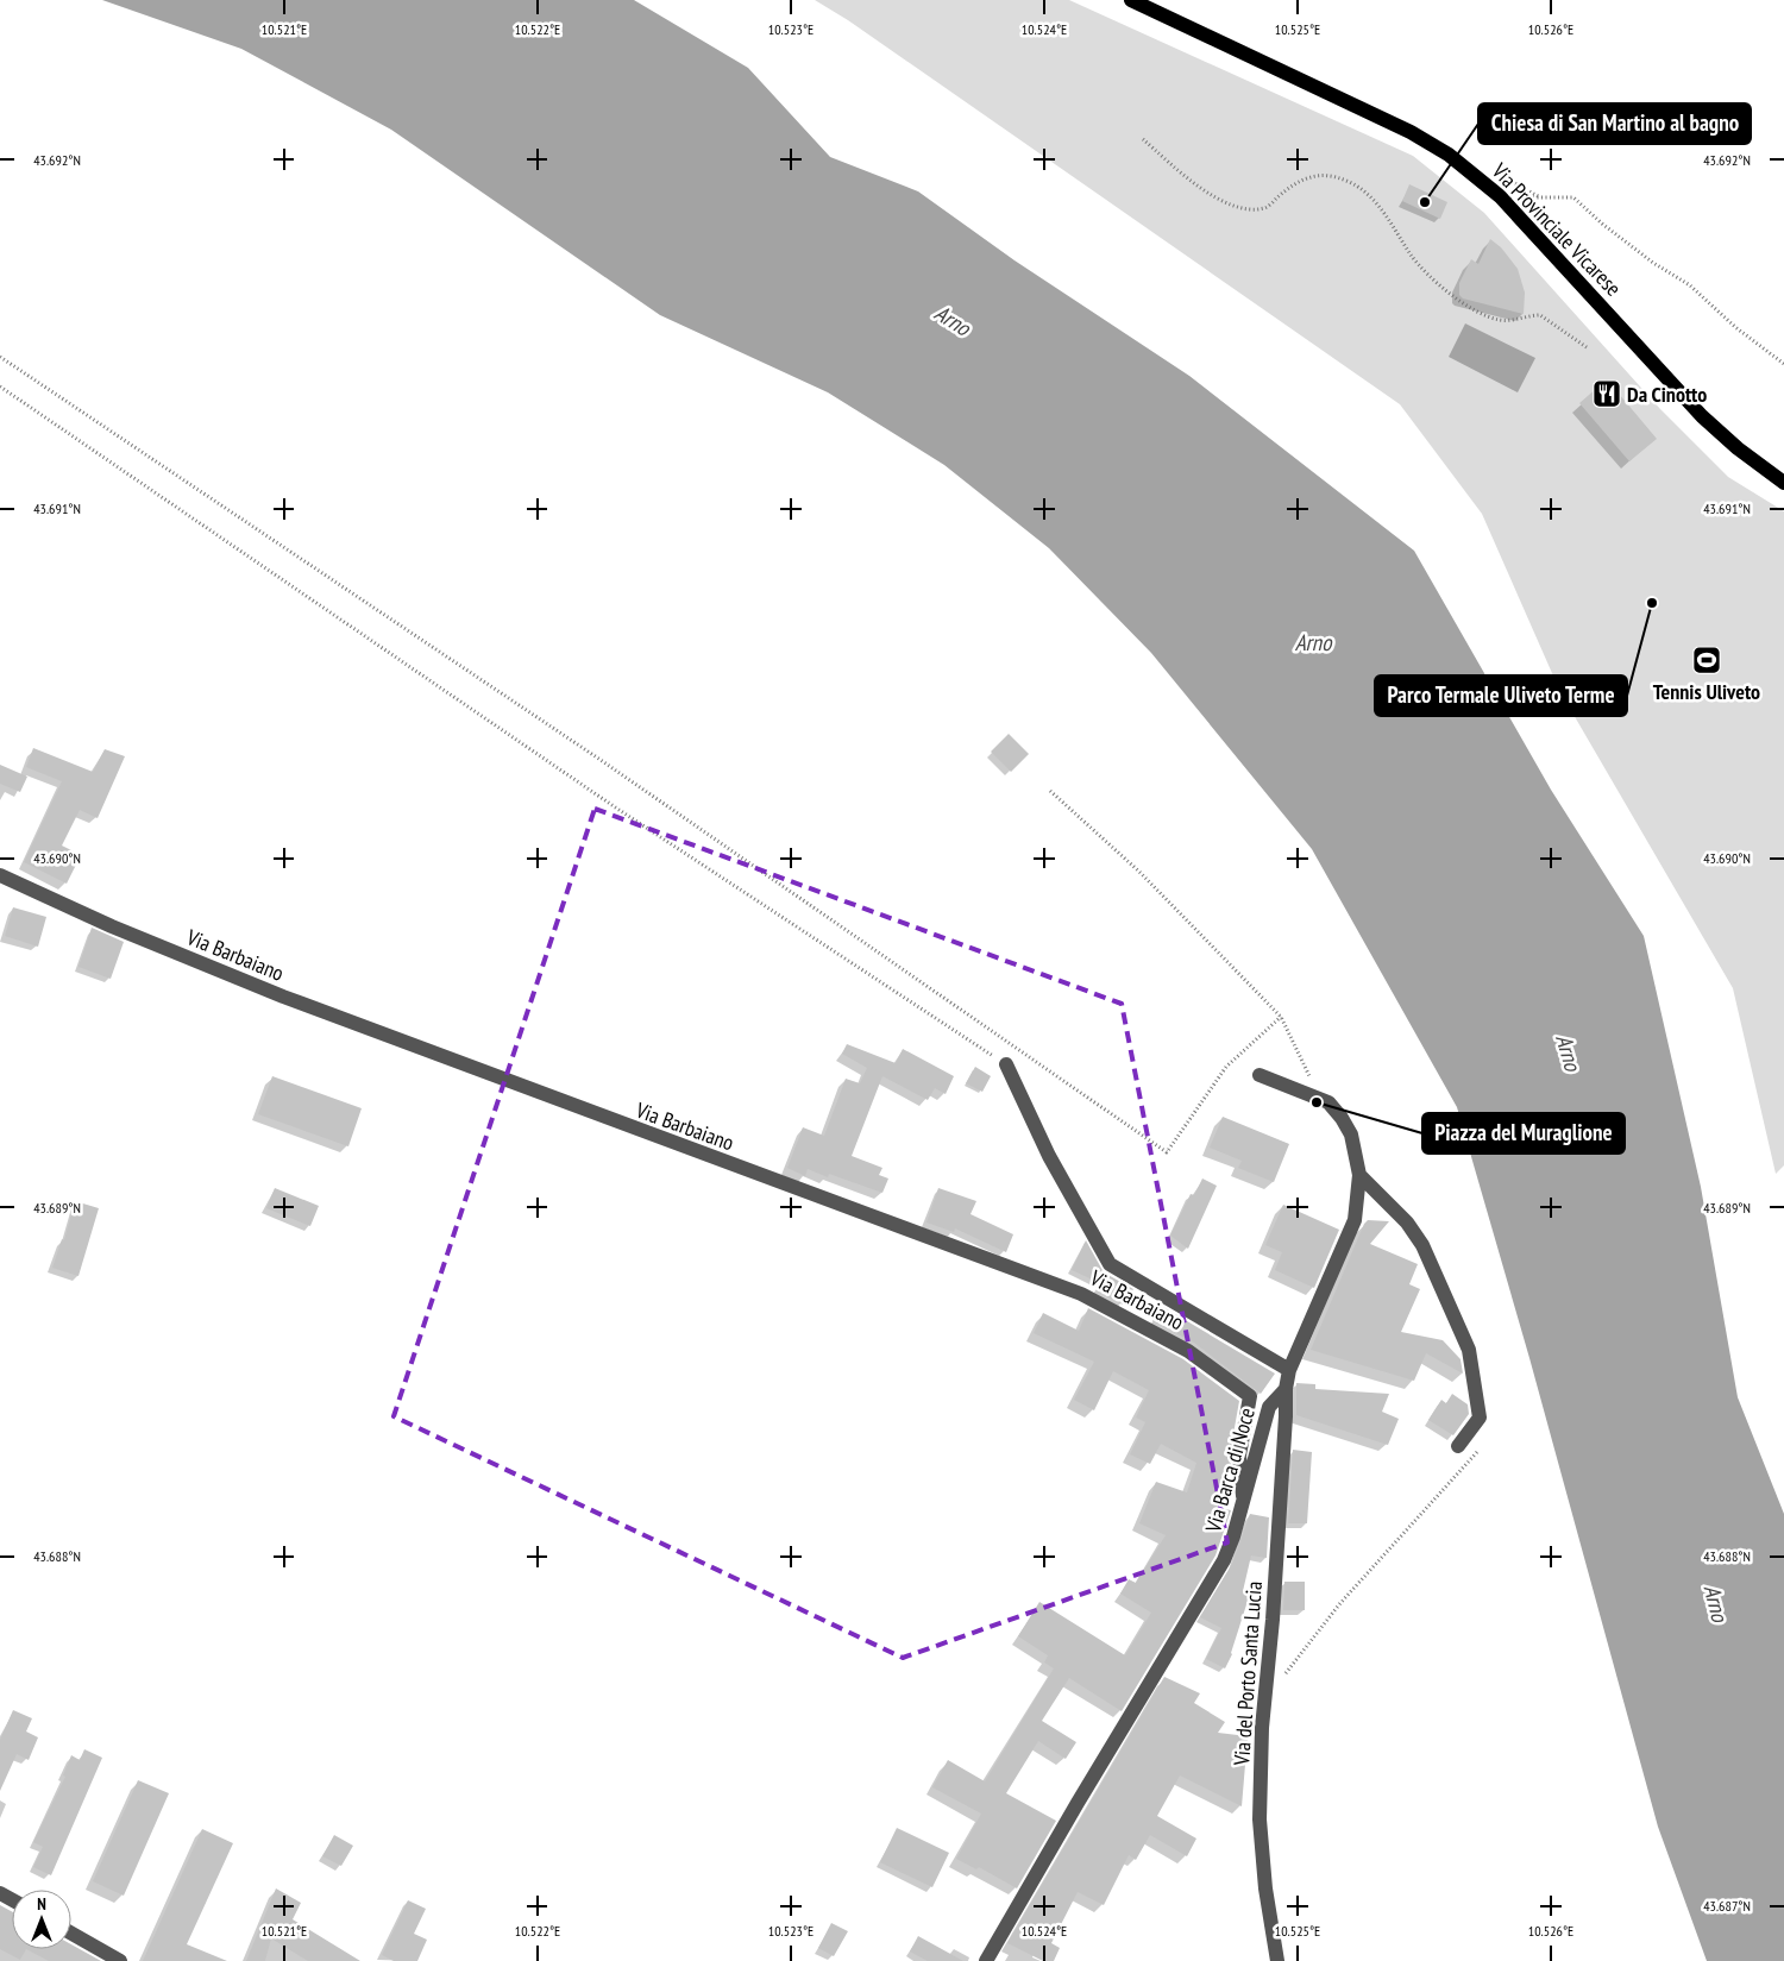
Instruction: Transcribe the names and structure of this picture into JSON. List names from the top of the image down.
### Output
{
  "streets": {
    "main road": ["Via Provinciale Vicarese"],
    "street": ["Via Barbaiano", "Via Barca di Noce", "Via del Porto Santa Lucia"]
  },
  "crossings": [
    ["Via Barbaiano", "Via Barca di Noce"],
    ["Via Barca di Noce", "Via del Porto Santa Lucia"]
  ],
  "water": ["Arno"],
  "places": {
    "other": ["Chiesa di San Martino al bagno", "Parco Termale Uliveto Terme", "Piazza del Muraglione"],
    "restaurant": ["Da Cinotto"],
    "sports": ["Tennis Uliveto"]
  },
  "north": "top",
  "coordinates": [
    "10.521°E",
    "10.522°E",
    "10.523°E",
    "10.524°E",
    "10.525°E",
    "10.526°E",
    "43.692°N",
    "43.691°N",
    "43.690°N",
    "43.689°N",
    "43.688°N",
    "43.687°N"
  ]
}
